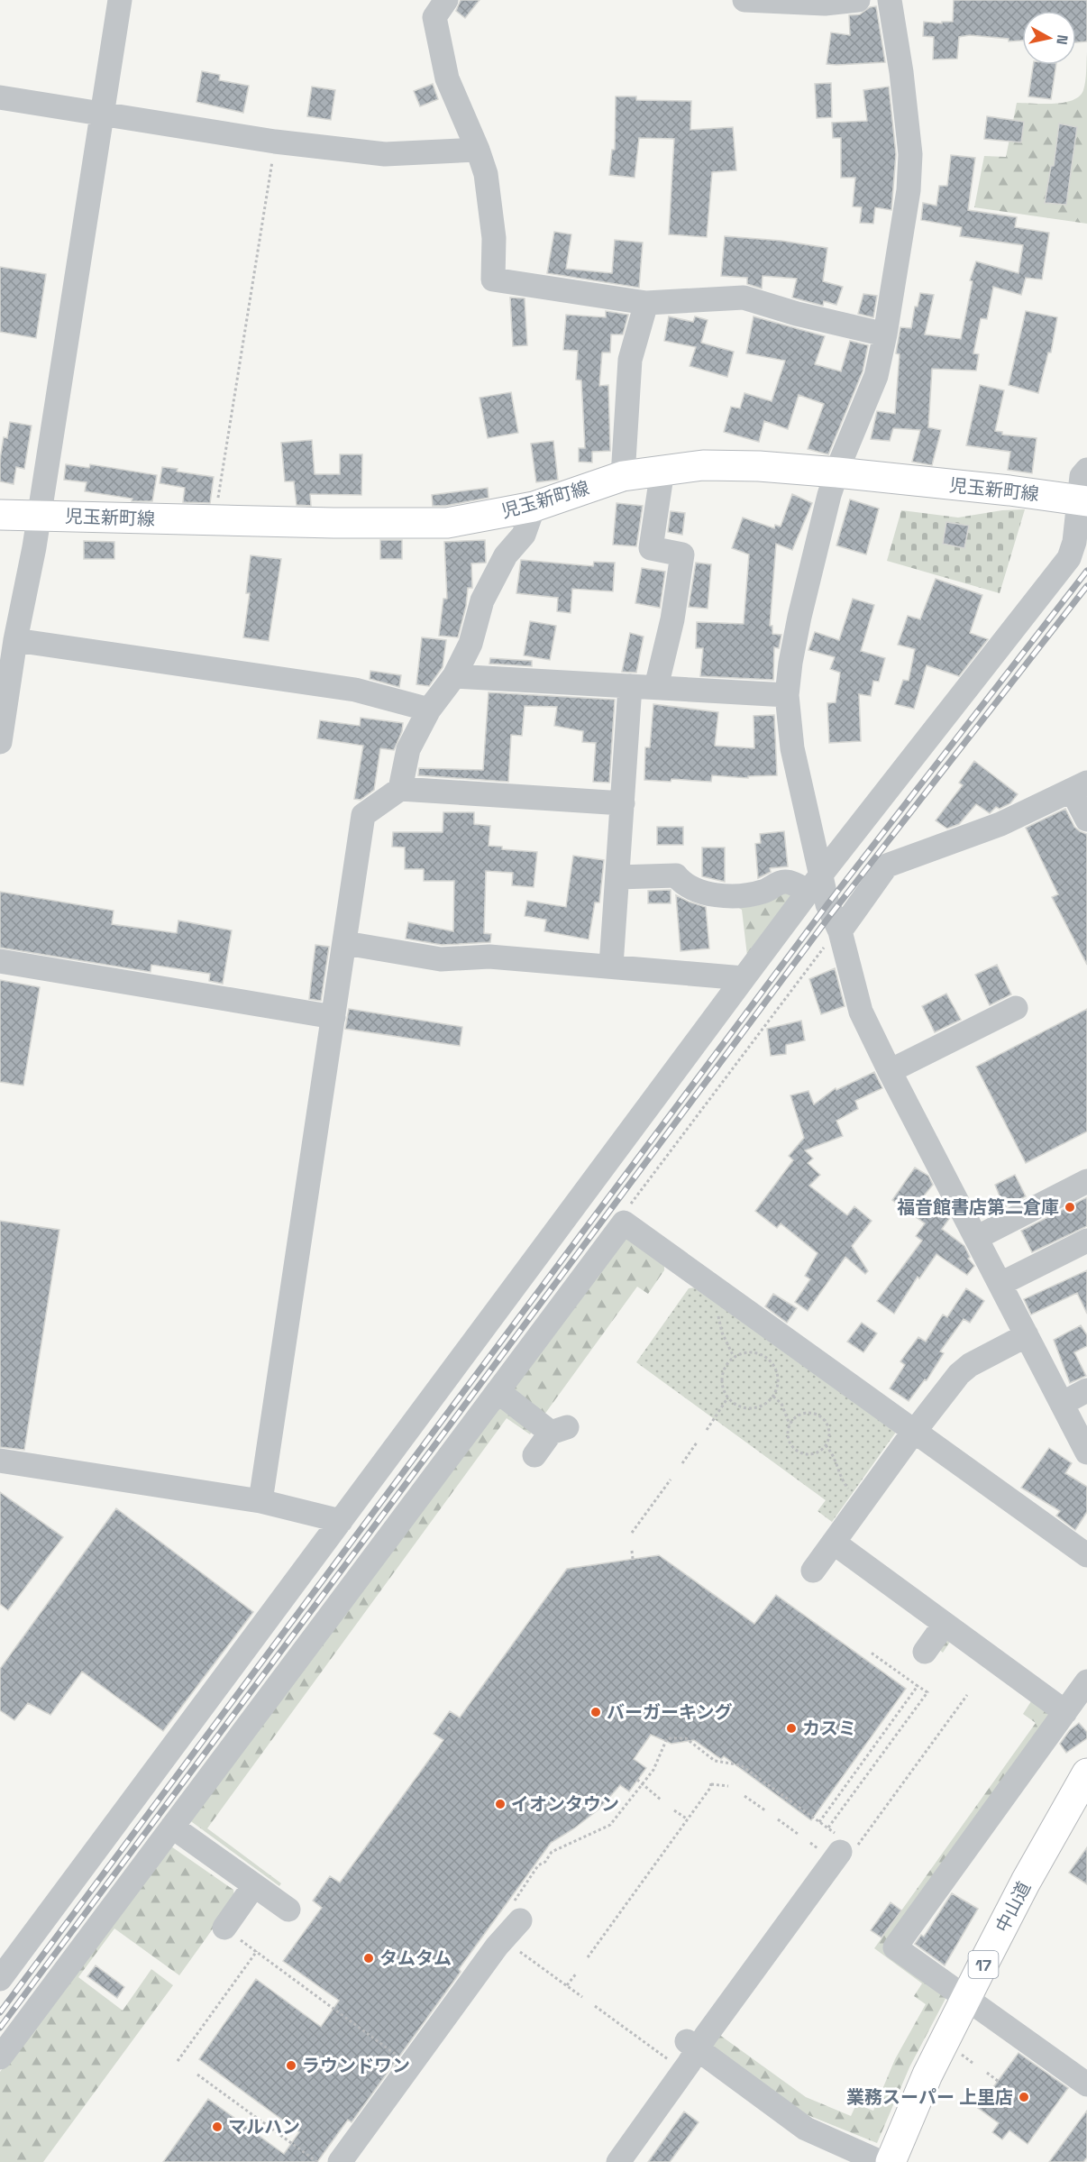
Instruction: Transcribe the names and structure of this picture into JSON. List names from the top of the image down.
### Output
{
  "streets": {
    "main road": ["児玉新町線", "中山道", "17"]
  },
  "places": [
    "福音館書店第二倉庫",
    "バーガーキング",
    "カスミ",
    "イオンタウン",
    "タムタム",
    "ラウンドワン",
    "業務スーパー 上里店",
    "マルハン"
  ],
  "north": "right"
}
